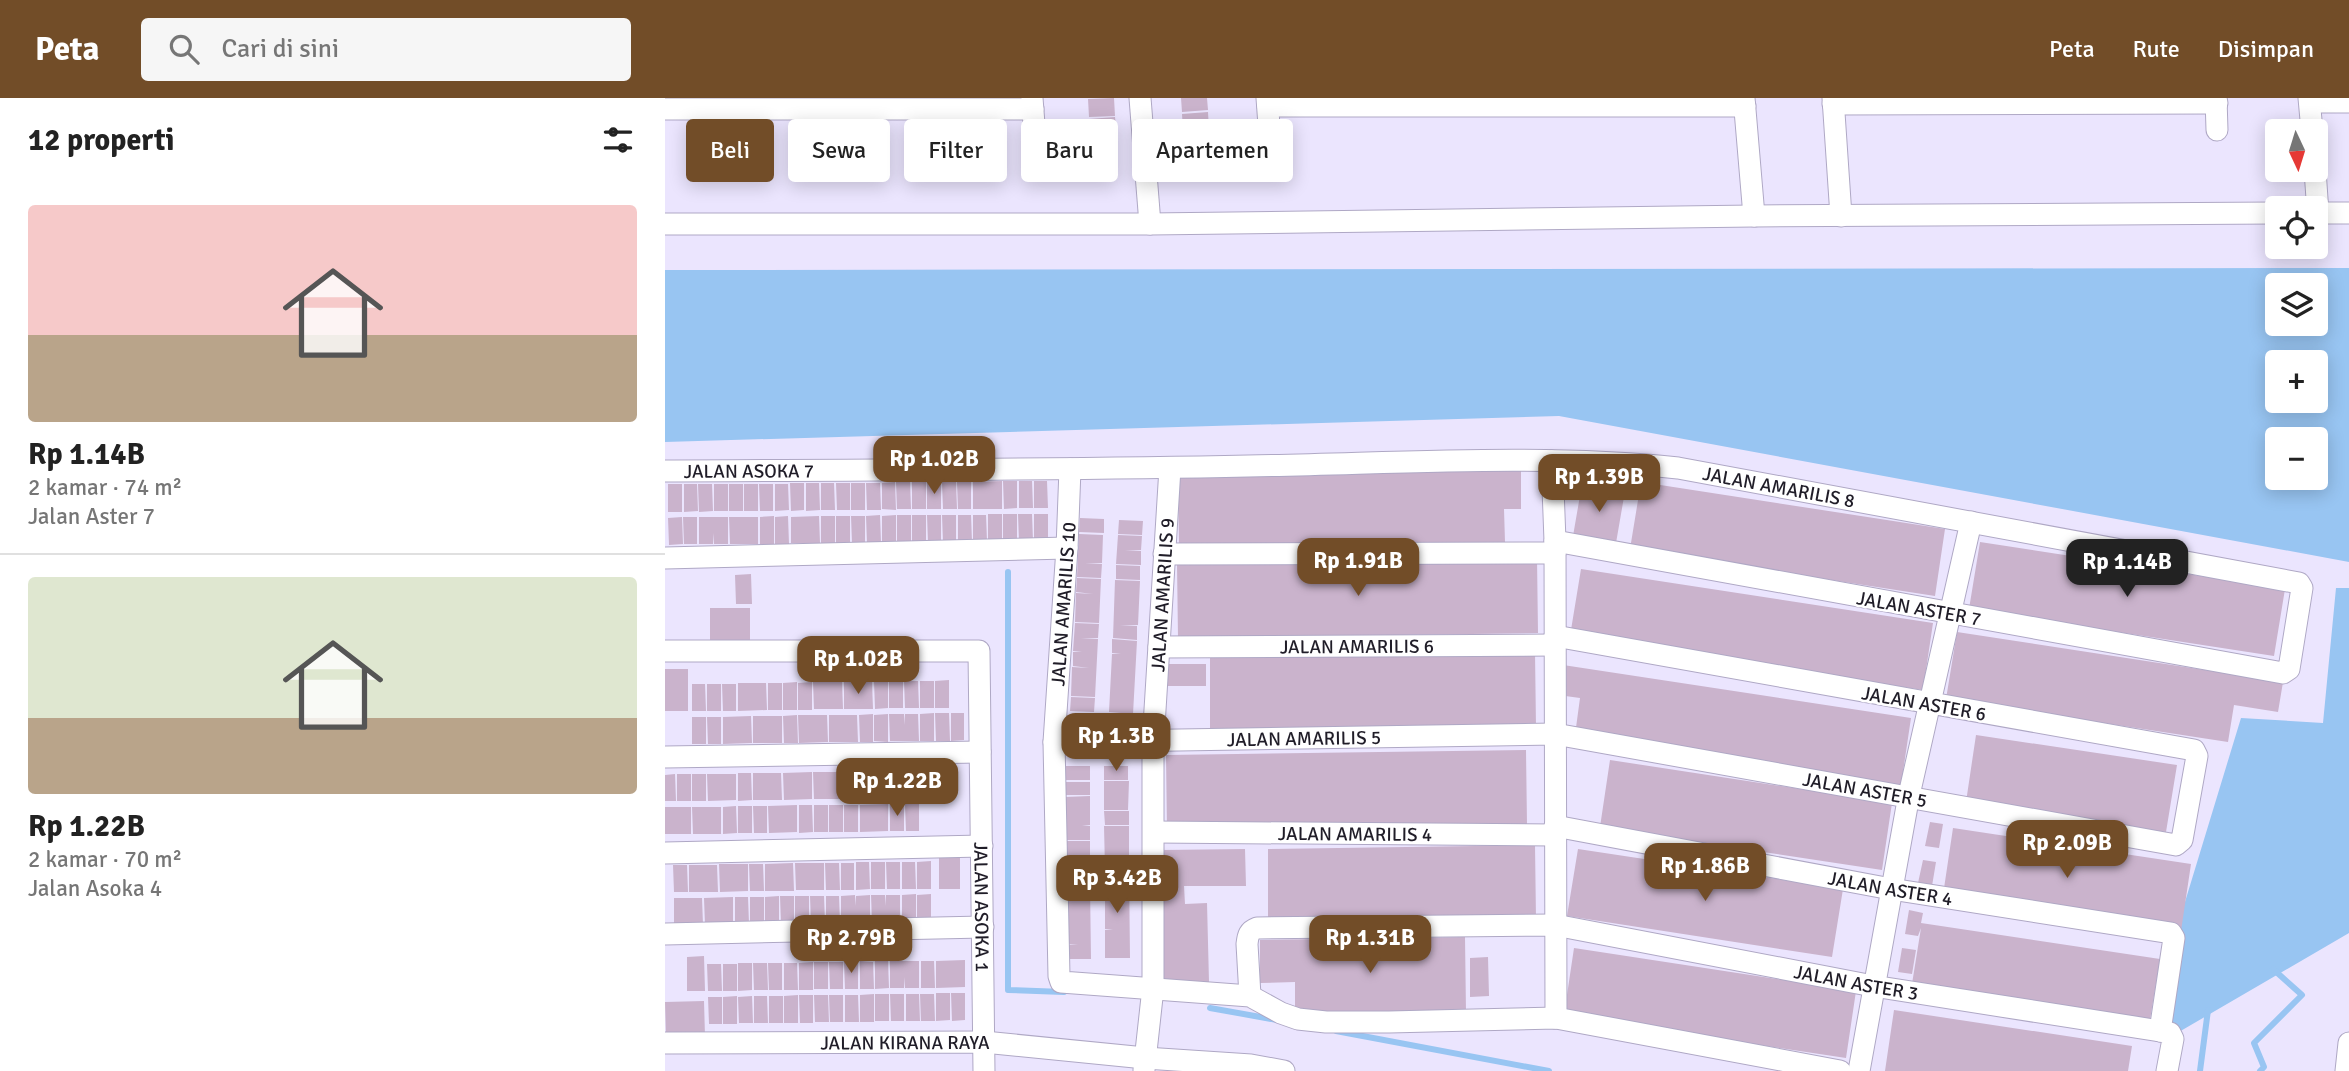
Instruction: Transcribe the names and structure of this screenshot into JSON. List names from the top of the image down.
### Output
{
  "streets": {
    "street": [
      "JALAN ASOKA 7",
      "JALAN AMARILIS 8",
      "JALAN AMARILIS 9",
      "JALAN AMARILIS 10",
      "JALAN ASTER 7",
      "JALAN AMARILIS 6",
      "JALAN ASTER 6",
      "JALAN AMARILIS 5",
      "JALAN ASTER 5",
      "JALAN AMARILIS 4",
      "JALAN ASTER 4",
      "JALAN ASOKA 1",
      "JALAN ASTER 3",
      "JALAN KIRANA RAYA"
    ]
  },
  "crossings": [
    ["JALAN ASOKA 7", "JALAN AMARILIS 8"],
    ["JALAN ASOKA 7", "JALAN AMARILIS 9"],
    ["JALAN ASOKA 7", "JALAN AMARILIS 10"],
    ["JALAN AMARILIS 8", "JALAN AMARILIS 9"],
    ["JALAN AMARILIS 8", "JALAN ASTER 7"],
    ["JALAN AMARILIS 9", "JALAN AMARILIS 10"],
    ["JALAN AMARILIS 9", "JALAN ASTER 7"],
    ["JALAN AMARILIS 9", "JALAN AMARILIS 6"],
    ["JALAN AMARILIS 9", "JALAN AMARILIS 5"],
    ["JALAN AMARILIS 9", "JALAN AMARILIS 4"],
    ["JALAN AMARILIS 9", "JALAN KIRANA RAYA"],
    ["JALAN AMARILIS 10", "JALAN AMARILIS 5"],
    ["JALAN AMARILIS 6", "JALAN ASTER 6"],
    ["JALAN ASTER 6", "JALAN ASTER 5"],
    ["JALAN AMARILIS 5", "JALAN ASTER 5"],
    ["JALAN AMARILIS 4", "JALAN ASTER 4"],
    ["JALAN ASTER 4", "JALAN ASTER 3"],
    ["JALAN ASOKA 1", "JALAN KIRANA RAYA"]
  ],
  "north": "bottom",
  "page": {
    "header": "Peta",
    "search": "Cari di sini",
    "nav": ["Peta", "Rute", "Disimpan"],
    "heading": "12 properti",
    "map_buttons": ["+", "−"],
    "chip": [
      "Beli",
      "Sewa",
      "Filter",
      "Baru",
      "Apartemen"
    ],
    "list": [
      {
        "name": "Rp 1.14B",
        "note": "2 kamar · 74 m² · Jalan Aster 7"
      },
      {
        "name": "Rp 1.22B",
        "note": "2 kamar · 70 m² · Jalan Asoka 4"
      }
    ],
    "price": [
      "Rp 1.02B",
      "Rp 1.39B",
      "Rp 1.91B",
      "Rp 1.14B",
      "Rp 1.02B",
      "Rp 1.3B",
      "Rp 1.22B",
      "Rp 2.09B",
      "Rp 1.86B",
      "Rp 3.42B",
      "Rp 2.79B",
      "Rp 1.31B"
    ]
  }
}
